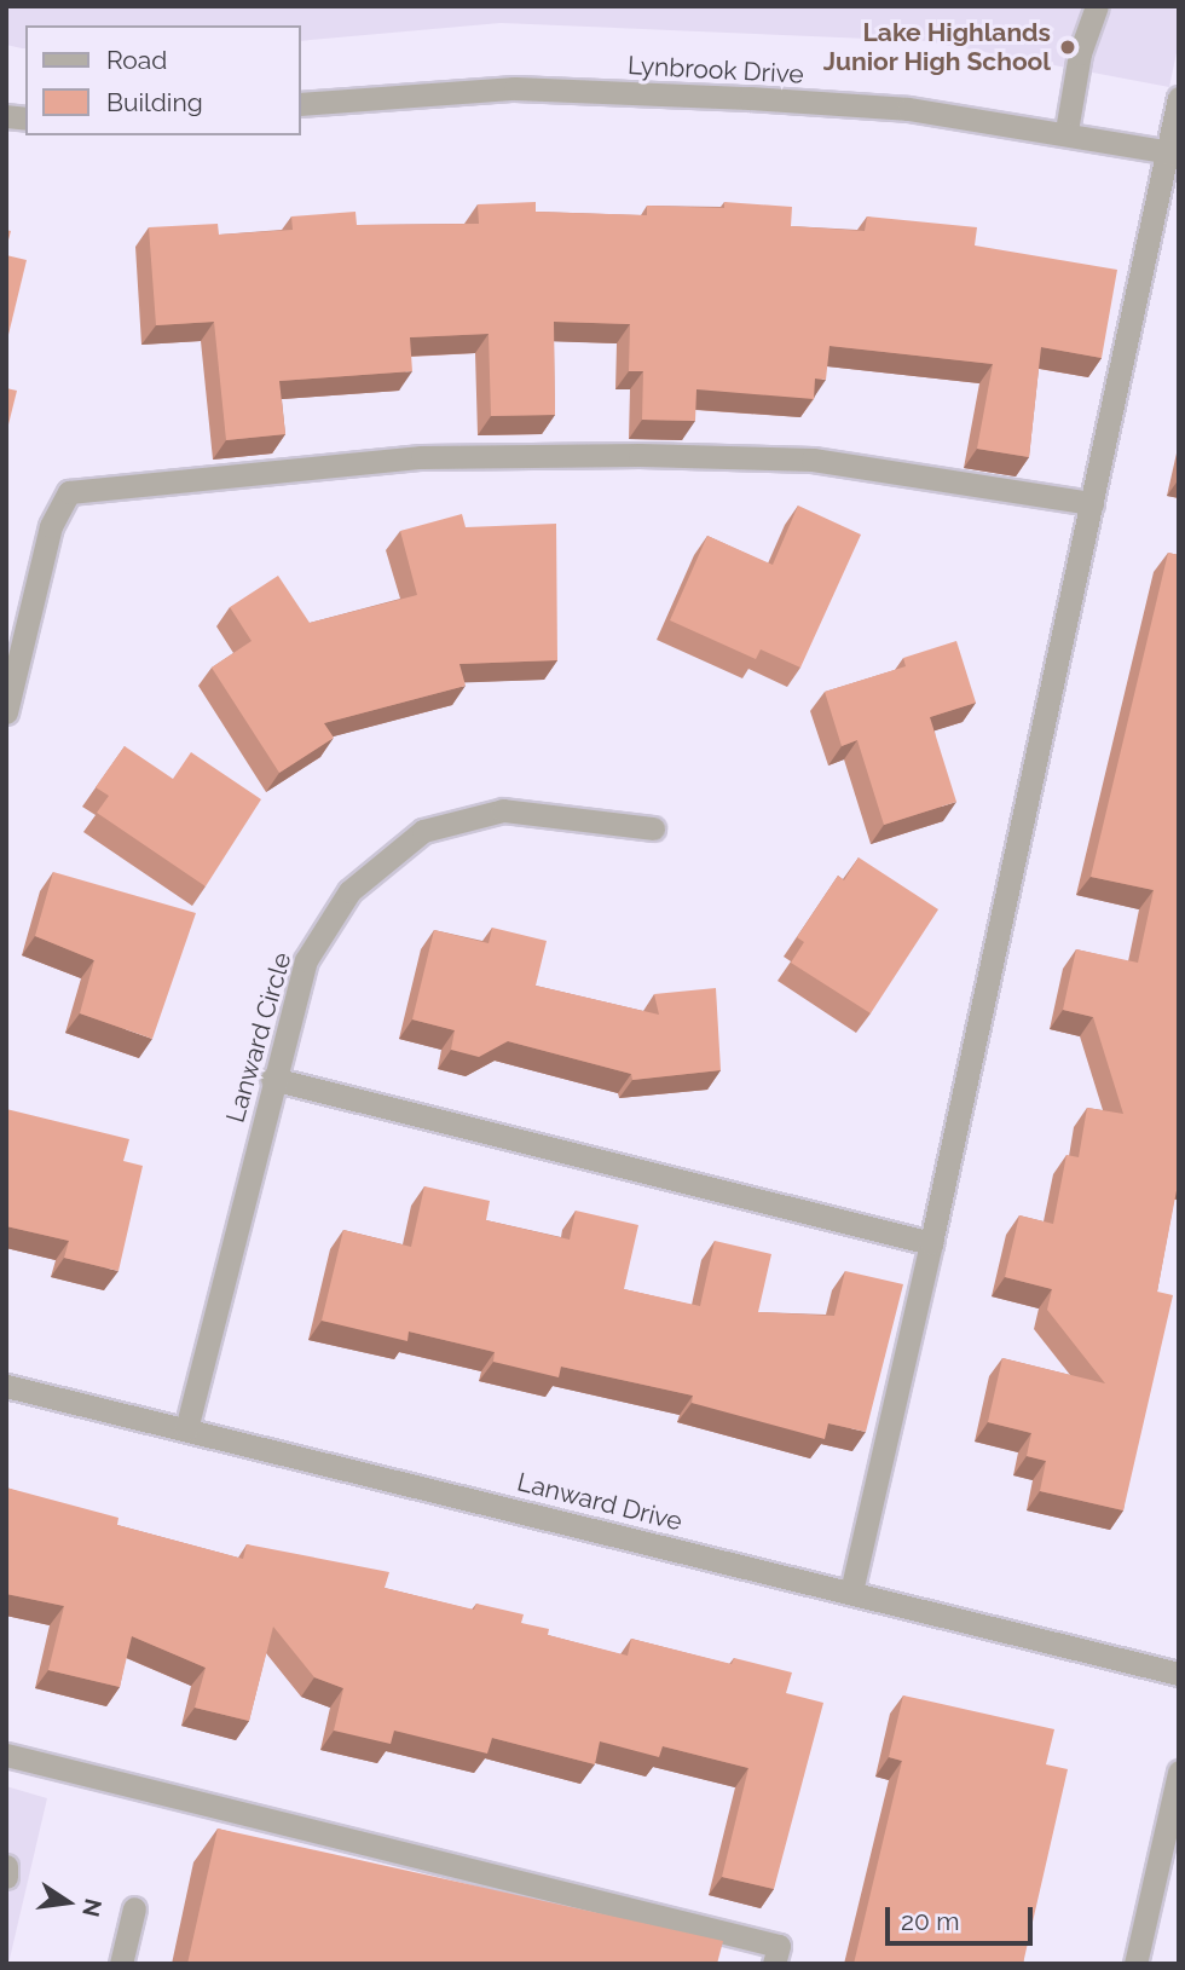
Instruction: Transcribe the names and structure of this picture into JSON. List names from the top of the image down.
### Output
{
  "streets": {
    "street": ["Lynbrook Drive", "Lanward Circle", "Lanward Drive"]
  },
  "crossings": [
    ["Lanward Circle", "Lanward Drive"]
  ],
  "places": ["Lake Highlands Junior High School"],
  "legend": ["Road", "Building"],
  "scale_bar": "20 m",
  "north": "right"
}
